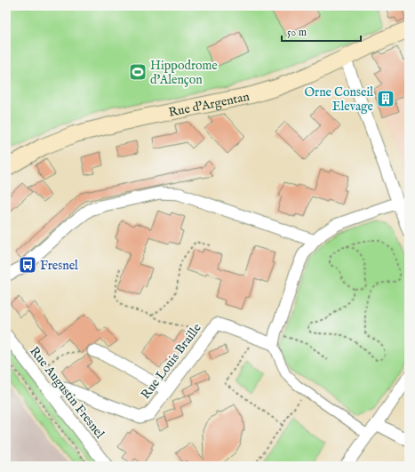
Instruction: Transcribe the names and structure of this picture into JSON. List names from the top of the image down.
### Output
{
  "streets": {
    "main road": ["Rue d'Argentan"],
    "street": ["Rue Louis Braille", "Rue Augustin Fresnel"]
  },
  "crossings": [
    ["Rue Louis Braille", "Rue Augustin Fresnel"]
  ],
  "places": {
    "sports": ["Hippodrome d'Alençon"],
    "building": ["Orne Conseil Elevage"],
    "bus stop": ["Fresnel"]
  },
  "scale_bar": "50 m"
}
